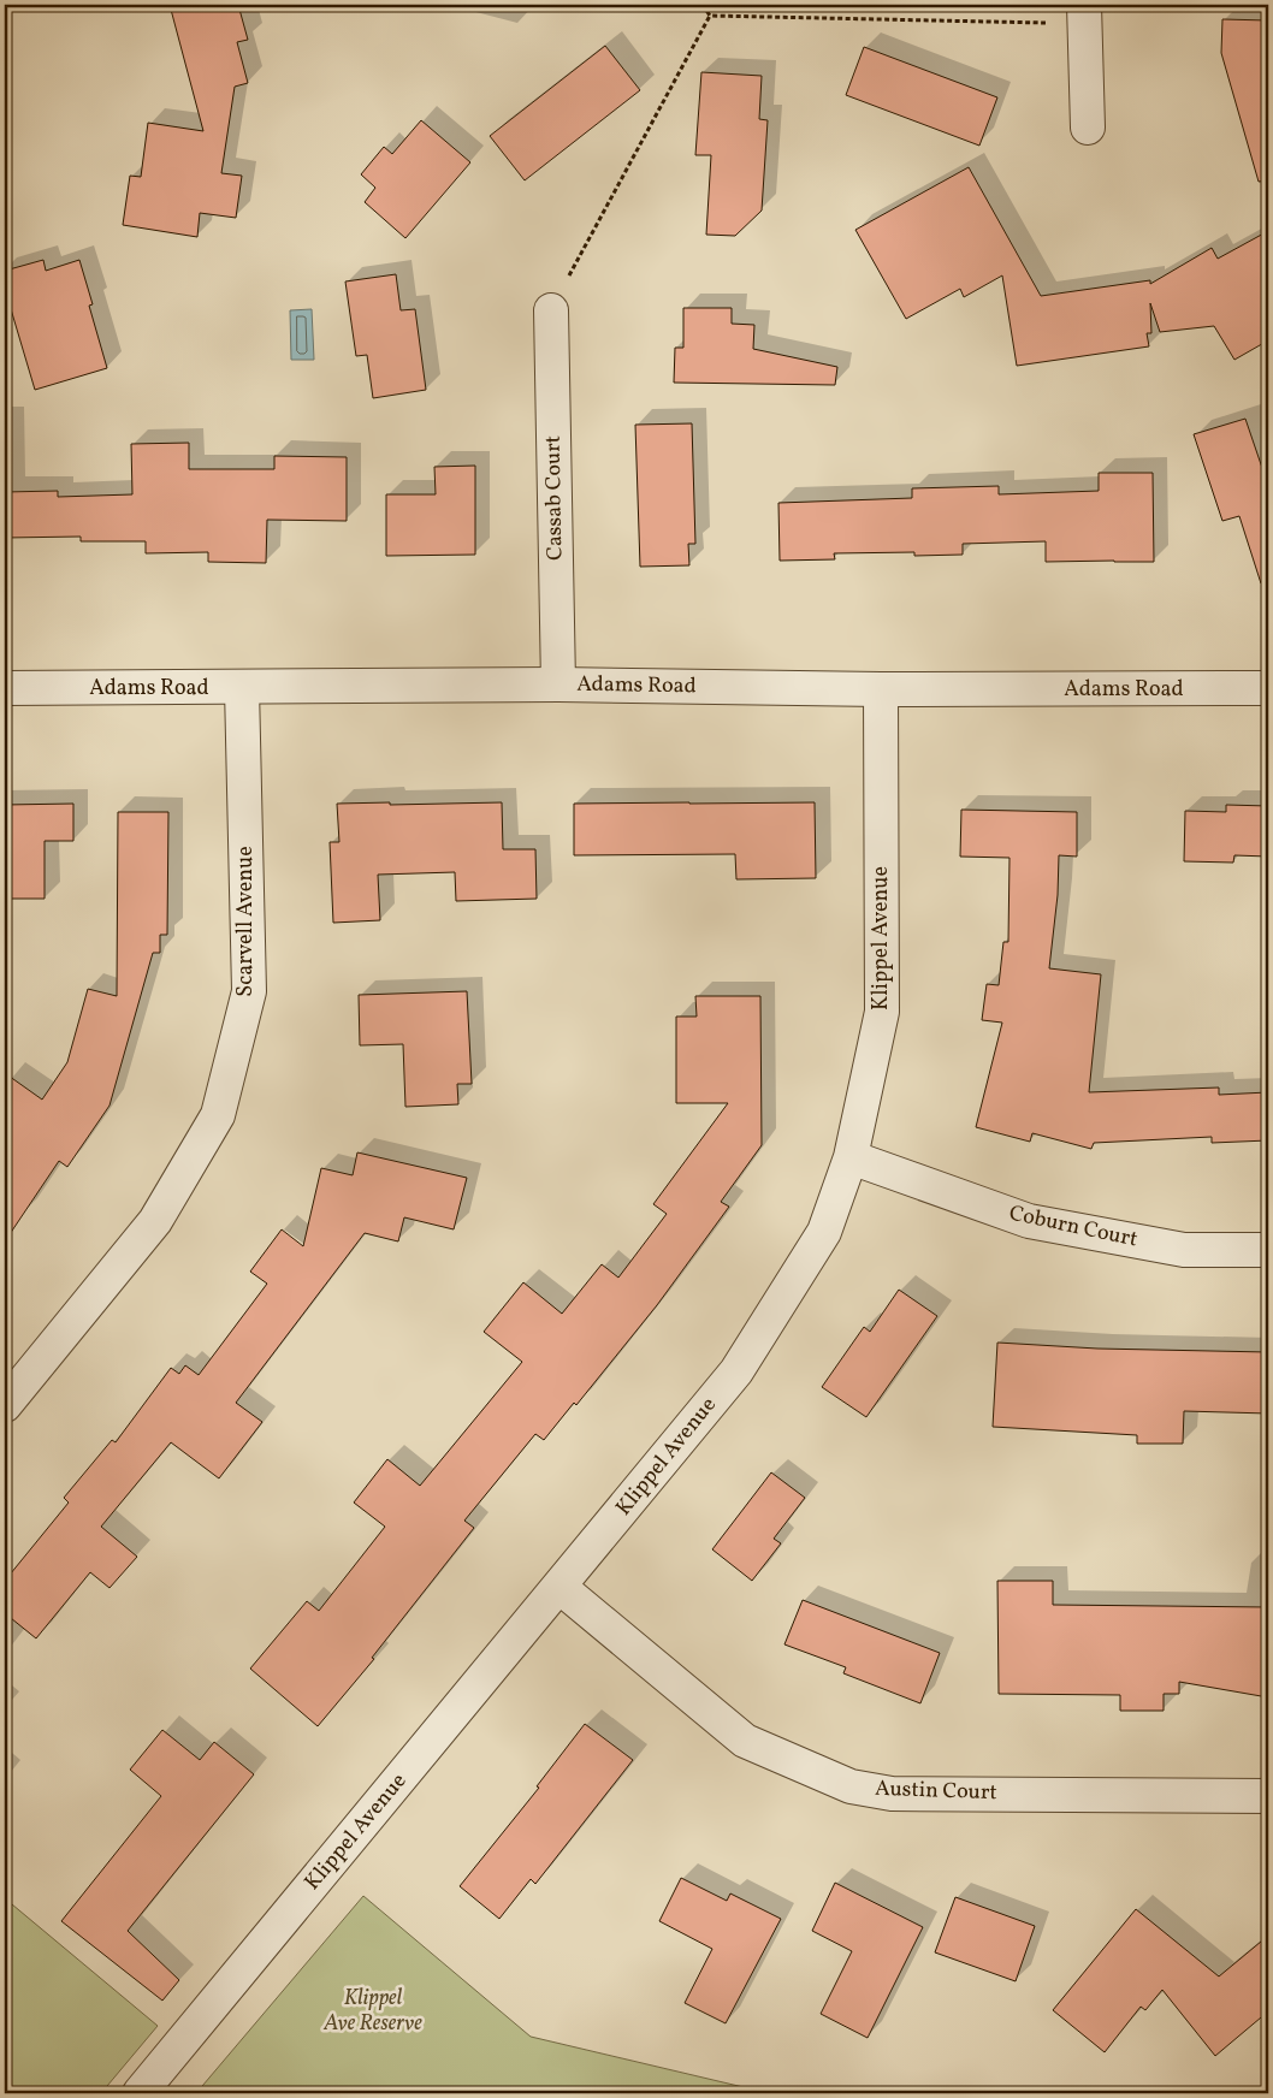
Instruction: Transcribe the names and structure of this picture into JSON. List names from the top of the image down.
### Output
{
  "streets": {
    "street": [
      "Cassab Court",
      "Adams Road",
      "Scarvell Avenue",
      "Klippel Avenue",
      "Coburn Court",
      "Austin Court"
    ]
  },
  "crossings": [
    ["Cassab Court", "Adams Road"],
    ["Adams Road", "Scarvell Avenue"],
    ["Adams Road", "Klippel Avenue"],
    ["Klippel Avenue", "Coburn Court"],
    ["Klippel Avenue", "Austin Court"]
  ],
  "parks": ["Klippel Ave Reserve"]
}
